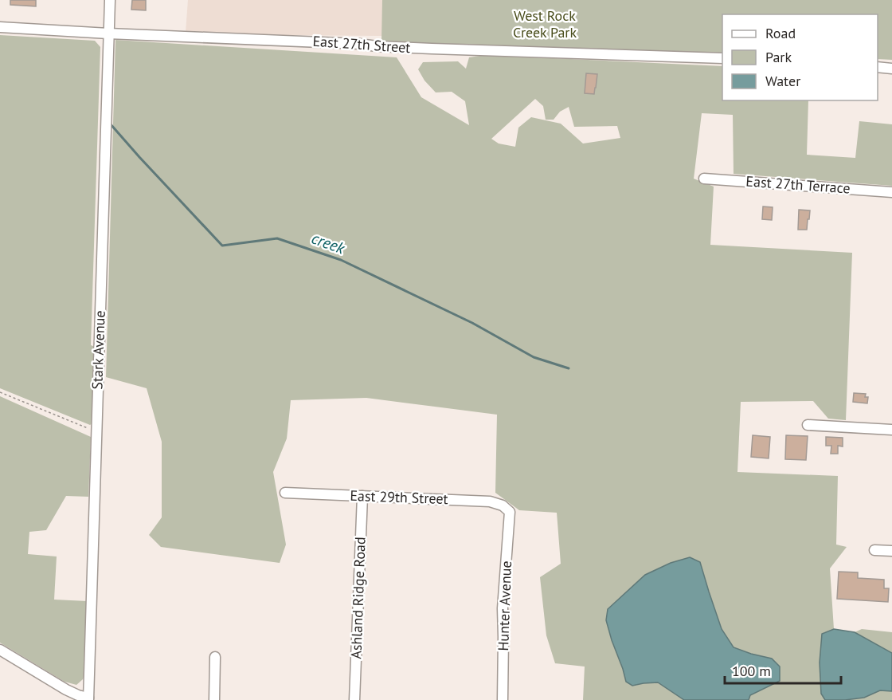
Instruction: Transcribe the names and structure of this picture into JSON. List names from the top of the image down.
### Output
{
  "streets": {
    "street": [
      "East 27th Street",
      "East 27th Terrace",
      "Stark Avenue",
      "East 29th Street",
      "Ashland Ridge Road",
      "Hunter Avenue"
    ]
  },
  "crossings": [
    ["East 27th Street", "Stark Avenue"],
    ["East 29th Street", "Ashland Ridge Road"],
    ["East 29th Street", "Hunter Avenue"]
  ],
  "water": ["creek"],
  "parks": ["West Rock Creek Park"],
  "legend": ["Road", "Park", "Water"],
  "scale_bar": "100 m"
}
